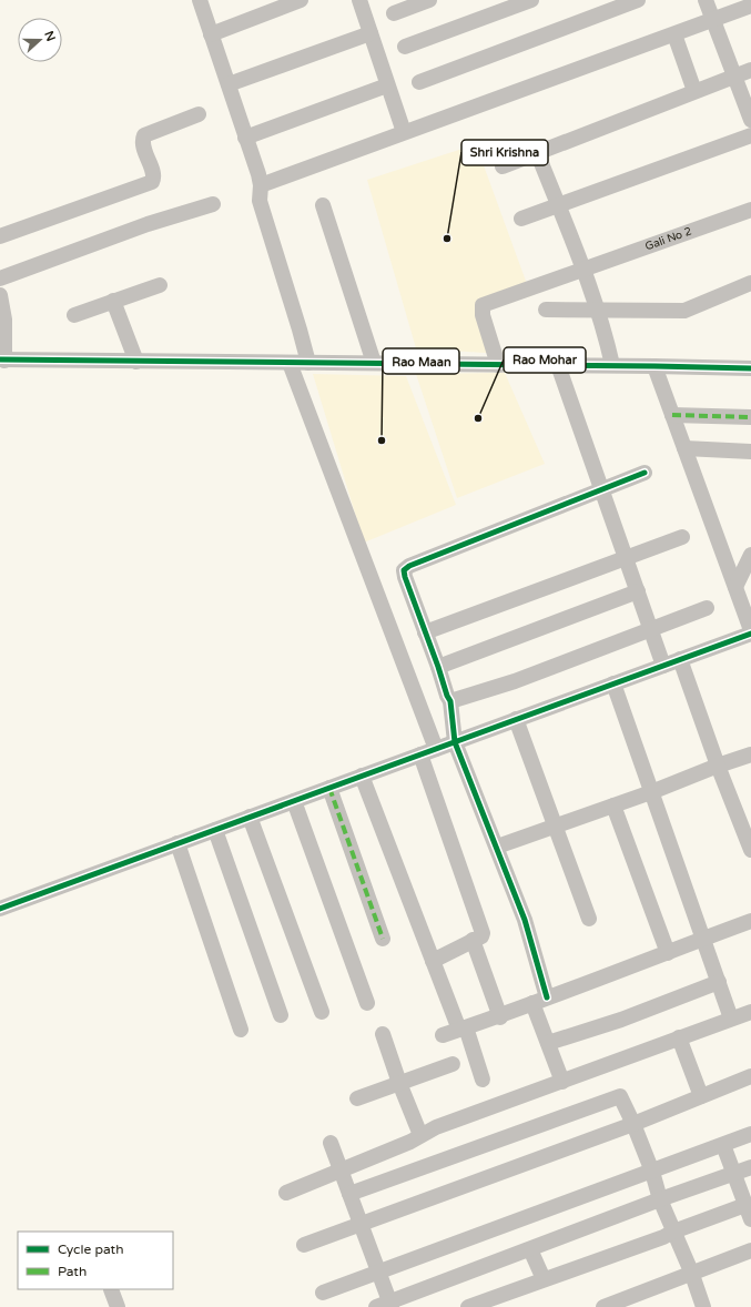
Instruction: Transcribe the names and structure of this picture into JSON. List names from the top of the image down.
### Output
{
  "streets": {
    "street": ["Gali No 2"]
  },
  "places": ["Shri Krishna", "Rao Mohar", "Rao Maan"],
  "legend": ["Cycle path", "Path"],
  "north": "right"
}
